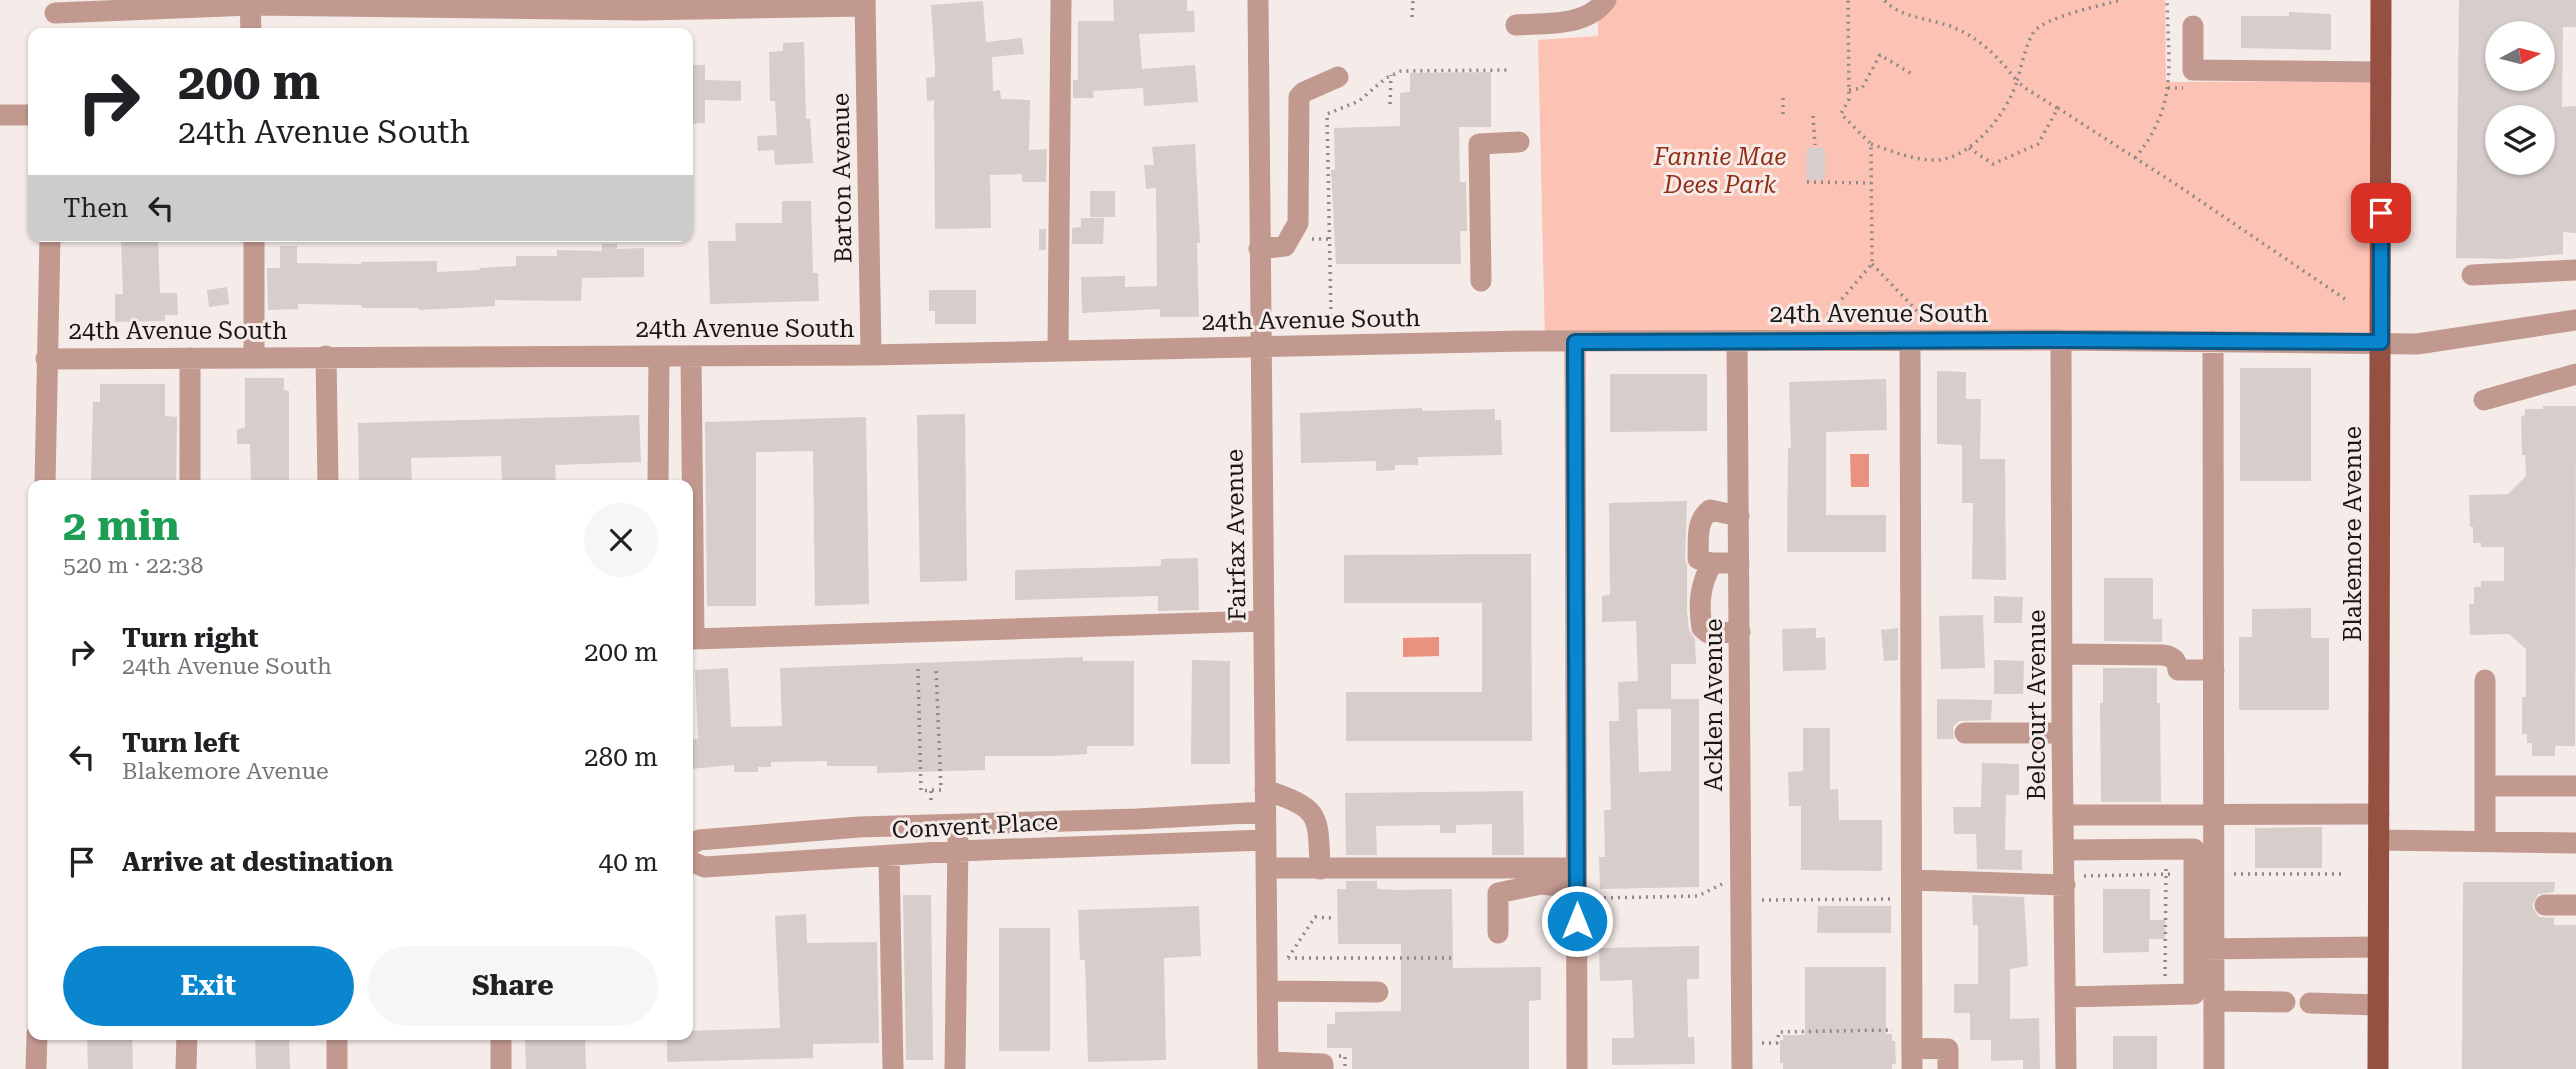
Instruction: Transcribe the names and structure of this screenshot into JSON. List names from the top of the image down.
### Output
{
  "streets": {
    "main road": ["Blakemore Avenue"],
    "street": [
      "Barton Avenue",
      "24th Avenue South",
      "Fairfax Avenue",
      "Acklen Avenue",
      "Belcourt Avenue",
      "Convent Place"
    ]
  },
  "crossings": [
    ["Barton Avenue", "24th Avenue South"],
    ["24th Avenue South", "Blakemore Avenue"],
    ["24th Avenue South", "Fairfax Avenue"],
    ["24th Avenue South", "Acklen Avenue"],
    ["24th Avenue South", "Belcourt Avenue"],
    ["Fairfax Avenue", "Convent Place"]
  ],
  "parks": ["Fannie Mae Dees Park"],
  "north": "right",
  "page": {
    "turn": ["200 m", "24th Avenue South"],
    "then": "Then",
    "heading": ["2 min", "520 m · 22:38"],
    "list": [
      {
        "name": "Turn right",
        "note": "24th Avenue South",
        "value": "200 m"
      },
      {
        "name": "Turn left",
        "note": "Blakemore Avenue",
        "value": "280 m"
      },
      {
        "name": "Arrive at destination",
        "value": "40 m"
      }
    ],
    "buttons": ["Exit", "Share"]
  }
}
